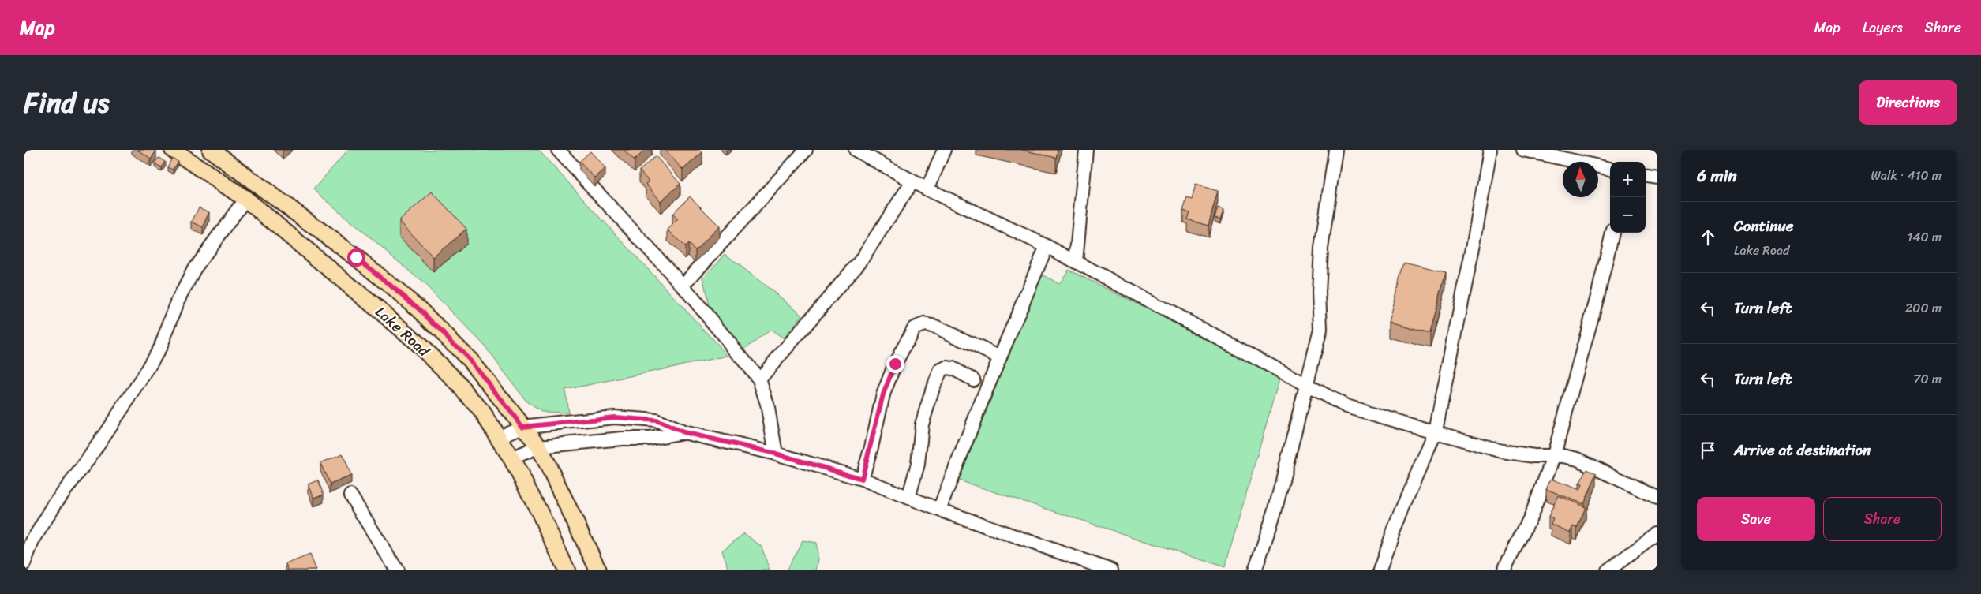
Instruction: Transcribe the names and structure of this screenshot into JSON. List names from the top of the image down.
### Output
{
  "streets": {
    "main road": ["Lake Road"]
  },
  "north": "top",
  "page": {
    "header": "Map",
    "nav": ["Map", "Layers", "Share"],
    "title": "Find us",
    "buttons": [
      "Directions",
      ["Save", "Share"]
    ],
    "heading": ["6 min", "Walk · 410 m"],
    "map_buttons": ["+", "−"],
    "list": [
      ["Continue", "Lake Road", "140 m"],
      ["Turn left", "200 m"],
      ["Turn left", "70 m"],
      "Arrive at destination"
    ]
  }
}
